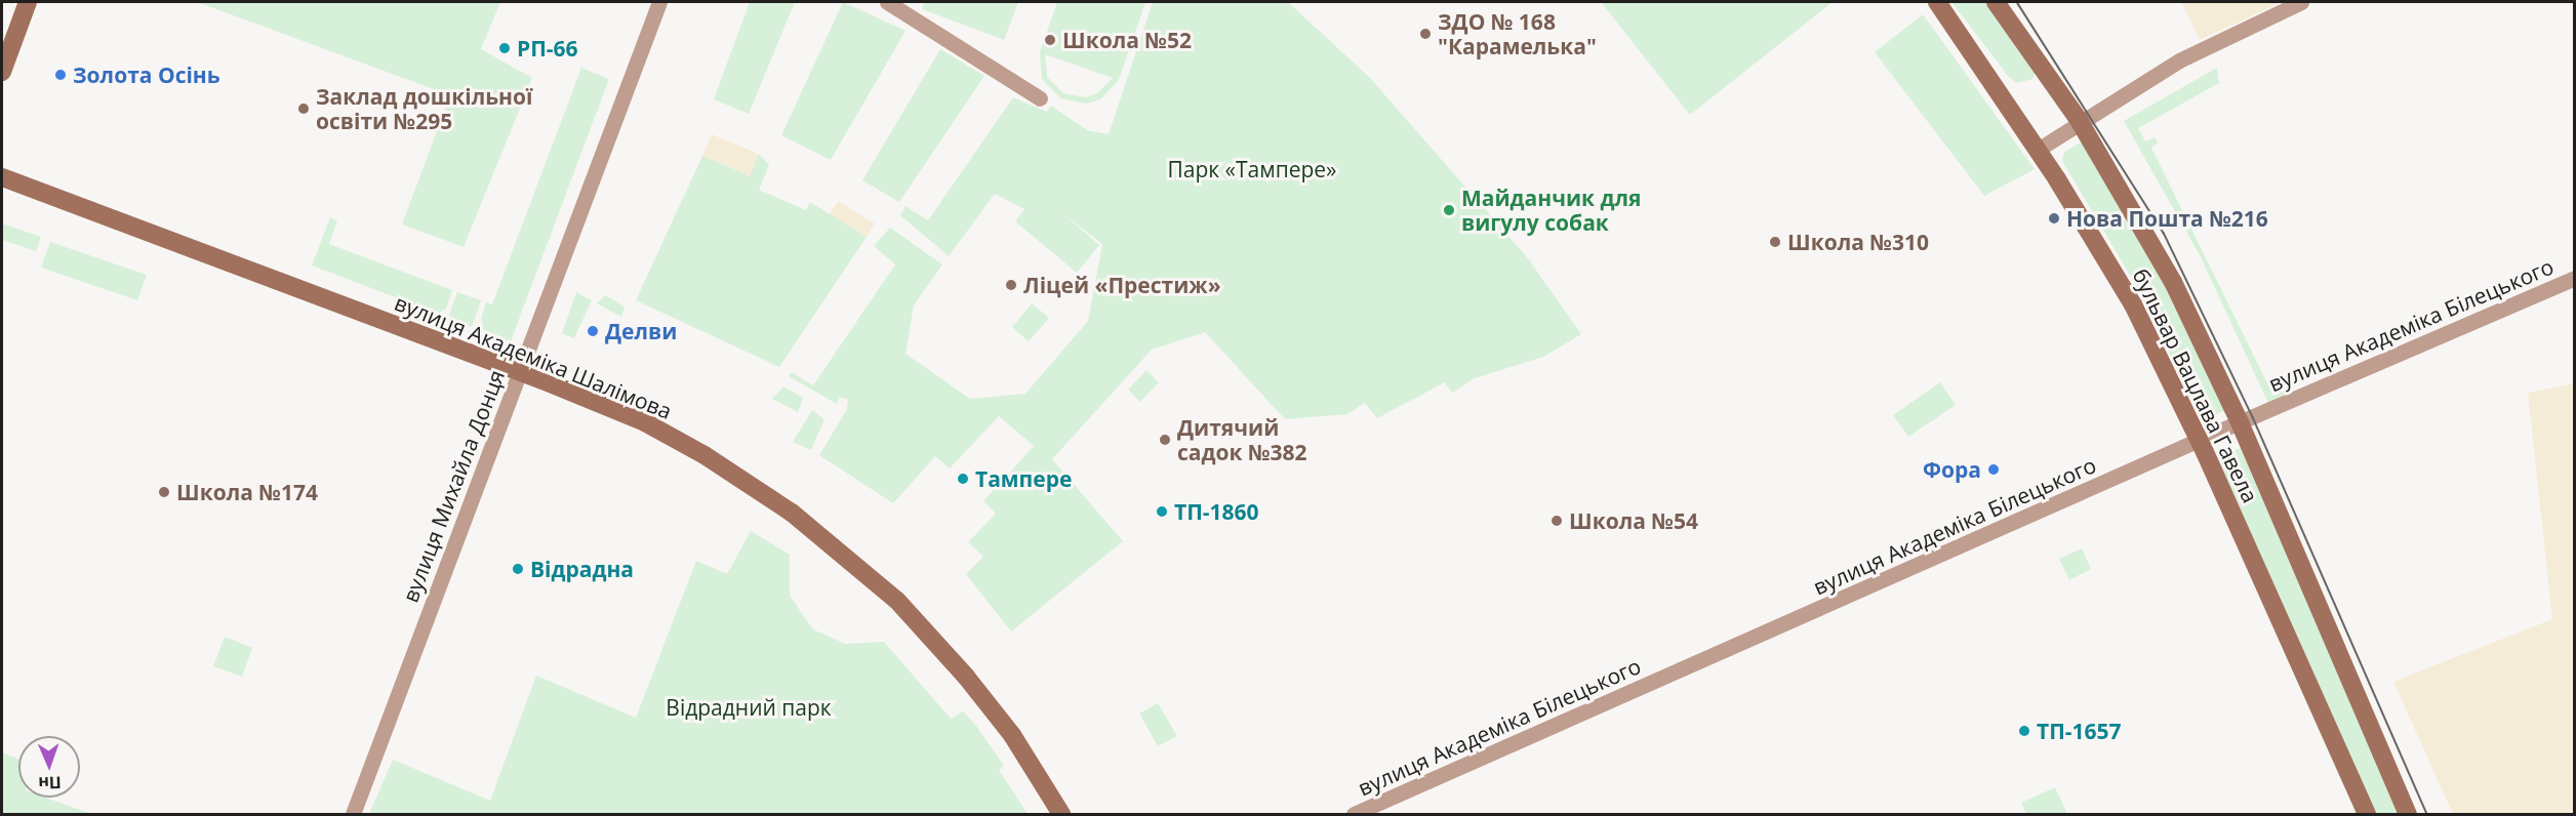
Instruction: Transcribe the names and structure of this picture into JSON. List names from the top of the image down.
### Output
{
  "streets": {
    "street": [
      "вулиця Академіка Білецького",
      "вулиця Академіка Шалімова",
      "бульвар Вацлава Гавела",
      "вулиця Михайла Донця"
    ]
  },
  "crossings": [
    ["вулиця Академіка Білецького", "бульвар Вацлава Гавела"],
    ["вулиця Академіка Шалімова", "вулиця Михайла Донця"]
  ],
  "parks": ["Парк «Тампере»", "Відрадний парк"],
  "places": [
    "ЗДО № 168 \"Карамелька\"",
    "Школа №52",
    "РП-66",
    "Золота Осінь",
    "Заклад дошкільної освіти №295",
    "Майданчик для вигулу собак",
    "Нова Пошта №216",
    "Школа №310",
    "Ліцей «Престиж»",
    "Делви",
    "Дитячий садок №382",
    "Фора",
    "Тампере",
    "Школа №174",
    "ТП-1860",
    "Школа №54",
    "Відрадна",
    "ТП-1657"
  ],
  "north": "bottom"
}
